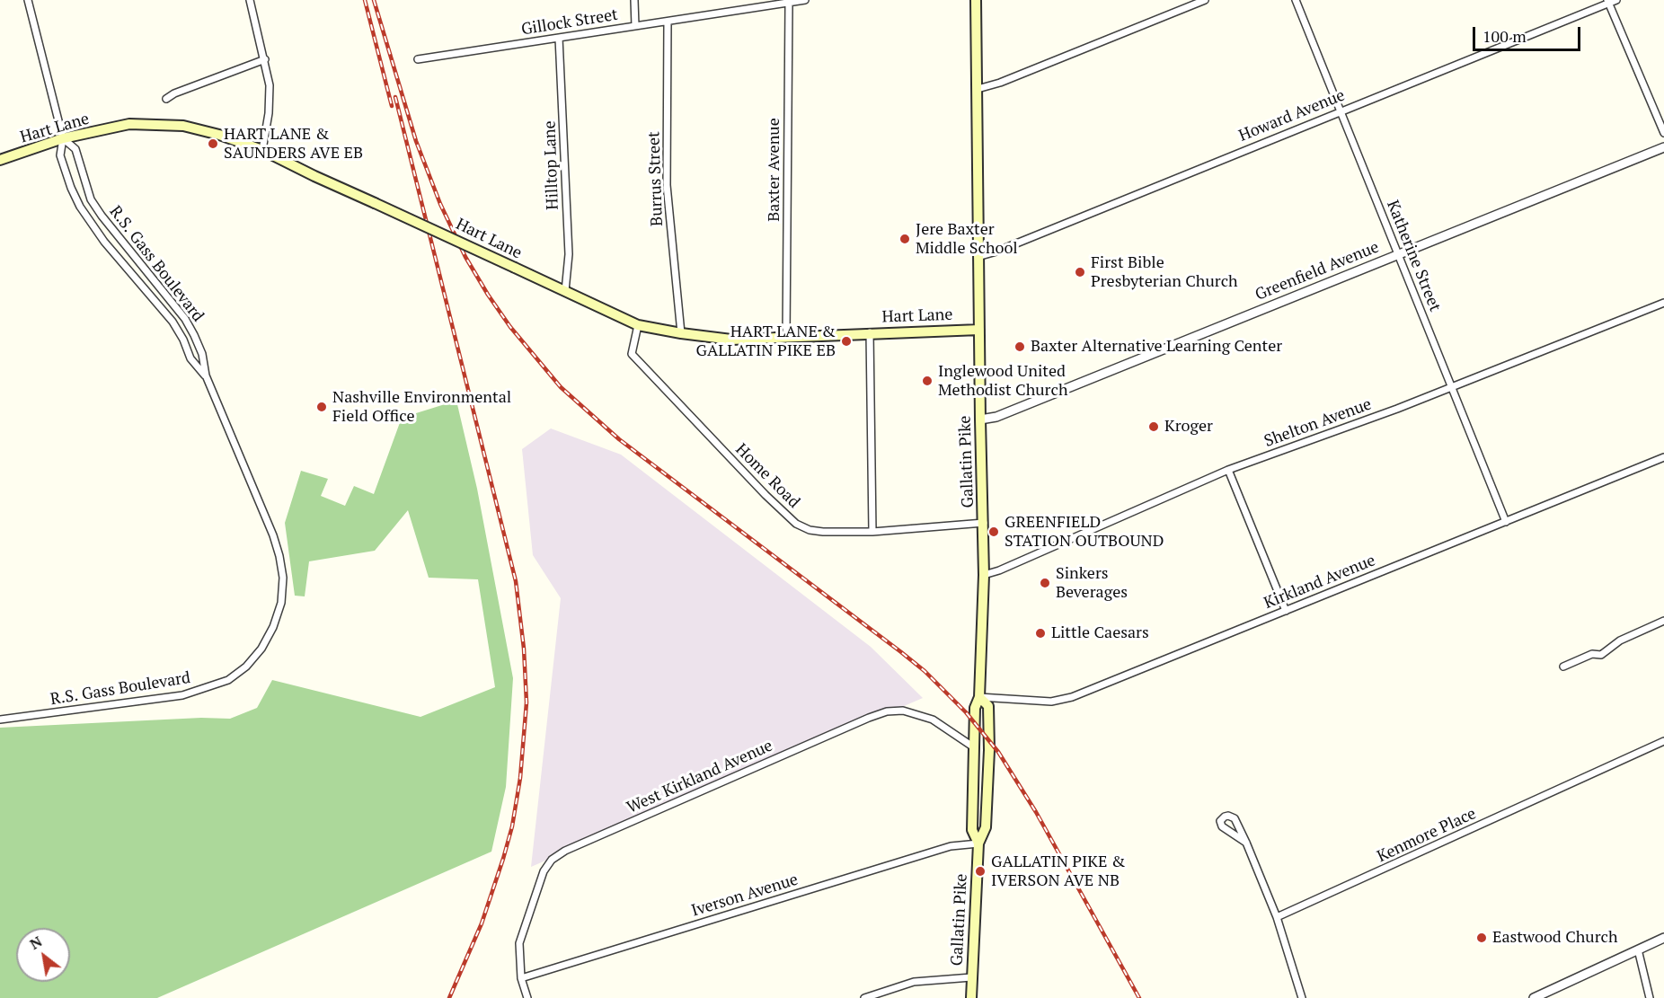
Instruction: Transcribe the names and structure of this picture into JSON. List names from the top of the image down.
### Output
{
  "streets": {
    "main road": ["Hart Lane", "Gallatin Pike"],
    "street": [
      "Gillock Street",
      "Howard Avenue",
      "Hilltop Lane",
      "Baxter Avenue",
      "Burrus Street",
      "Katherine Street",
      "R.S. Gass Boulevard",
      "Greenfield Avenue",
      "Shelton Avenue",
      "Home Road",
      "Kirkland Avenue",
      "West Kirkland Avenue",
      "Kenmore Place",
      "Iverson Avenue"
    ]
  },
  "crossings": [
    ["Gillock Street", "Hilltop Lane"],
    ["Gillock Street", "Baxter Avenue"],
    ["Gillock Street", "Burrus Street"],
    ["Howard Avenue", "Katherine Street"],
    ["Howard Avenue", "Gallatin Pike"],
    ["Hart Lane", "Hilltop Lane"],
    ["Hart Lane", "Baxter Avenue"],
    ["Hart Lane", "Burrus Street"],
    ["Hart Lane", "R.S. Gass Boulevard"],
    ["Hart Lane", "Gallatin Pike"],
    ["Hart Lane", "Home Road"],
    ["Katherine Street", "Greenfield Avenue"],
    ["Katherine Street", "Shelton Avenue"],
    ["Katherine Street", "Kirkland Avenue"],
    ["Greenfield Avenue", "Gallatin Pike"],
    ["Shelton Avenue", "Gallatin Pike"],
    ["Gallatin Pike", "Home Road"],
    ["Gallatin Pike", "Kirkland Avenue"],
    ["Gallatin Pike", "West Kirkland Avenue"],
    ["Gallatin Pike", "Iverson Avenue"],
    ["West Kirkland Avenue", "Iverson Avenue"]
  ],
  "places": [
    "HART LANE & SAUNDERS AVE EB",
    "Jere Baxter Middle School",
    "First Bible Presbyterian Church",
    "HART LANE & GALLATIN PIKE EB",
    "Baxter Alternative Learning Center",
    "Inglewood United Methodist Church",
    "Nashville Environmental Field Office",
    "Kroger",
    "GREENFIELD STATION OUTBOUND",
    "Sinkers Beverages",
    "Little Caesars",
    "GALLATIN PIKE & IVERSON AVE NB",
    "Eastwood Church"
  ],
  "scale_bar": "100 m",
  "north": "top left"
}
